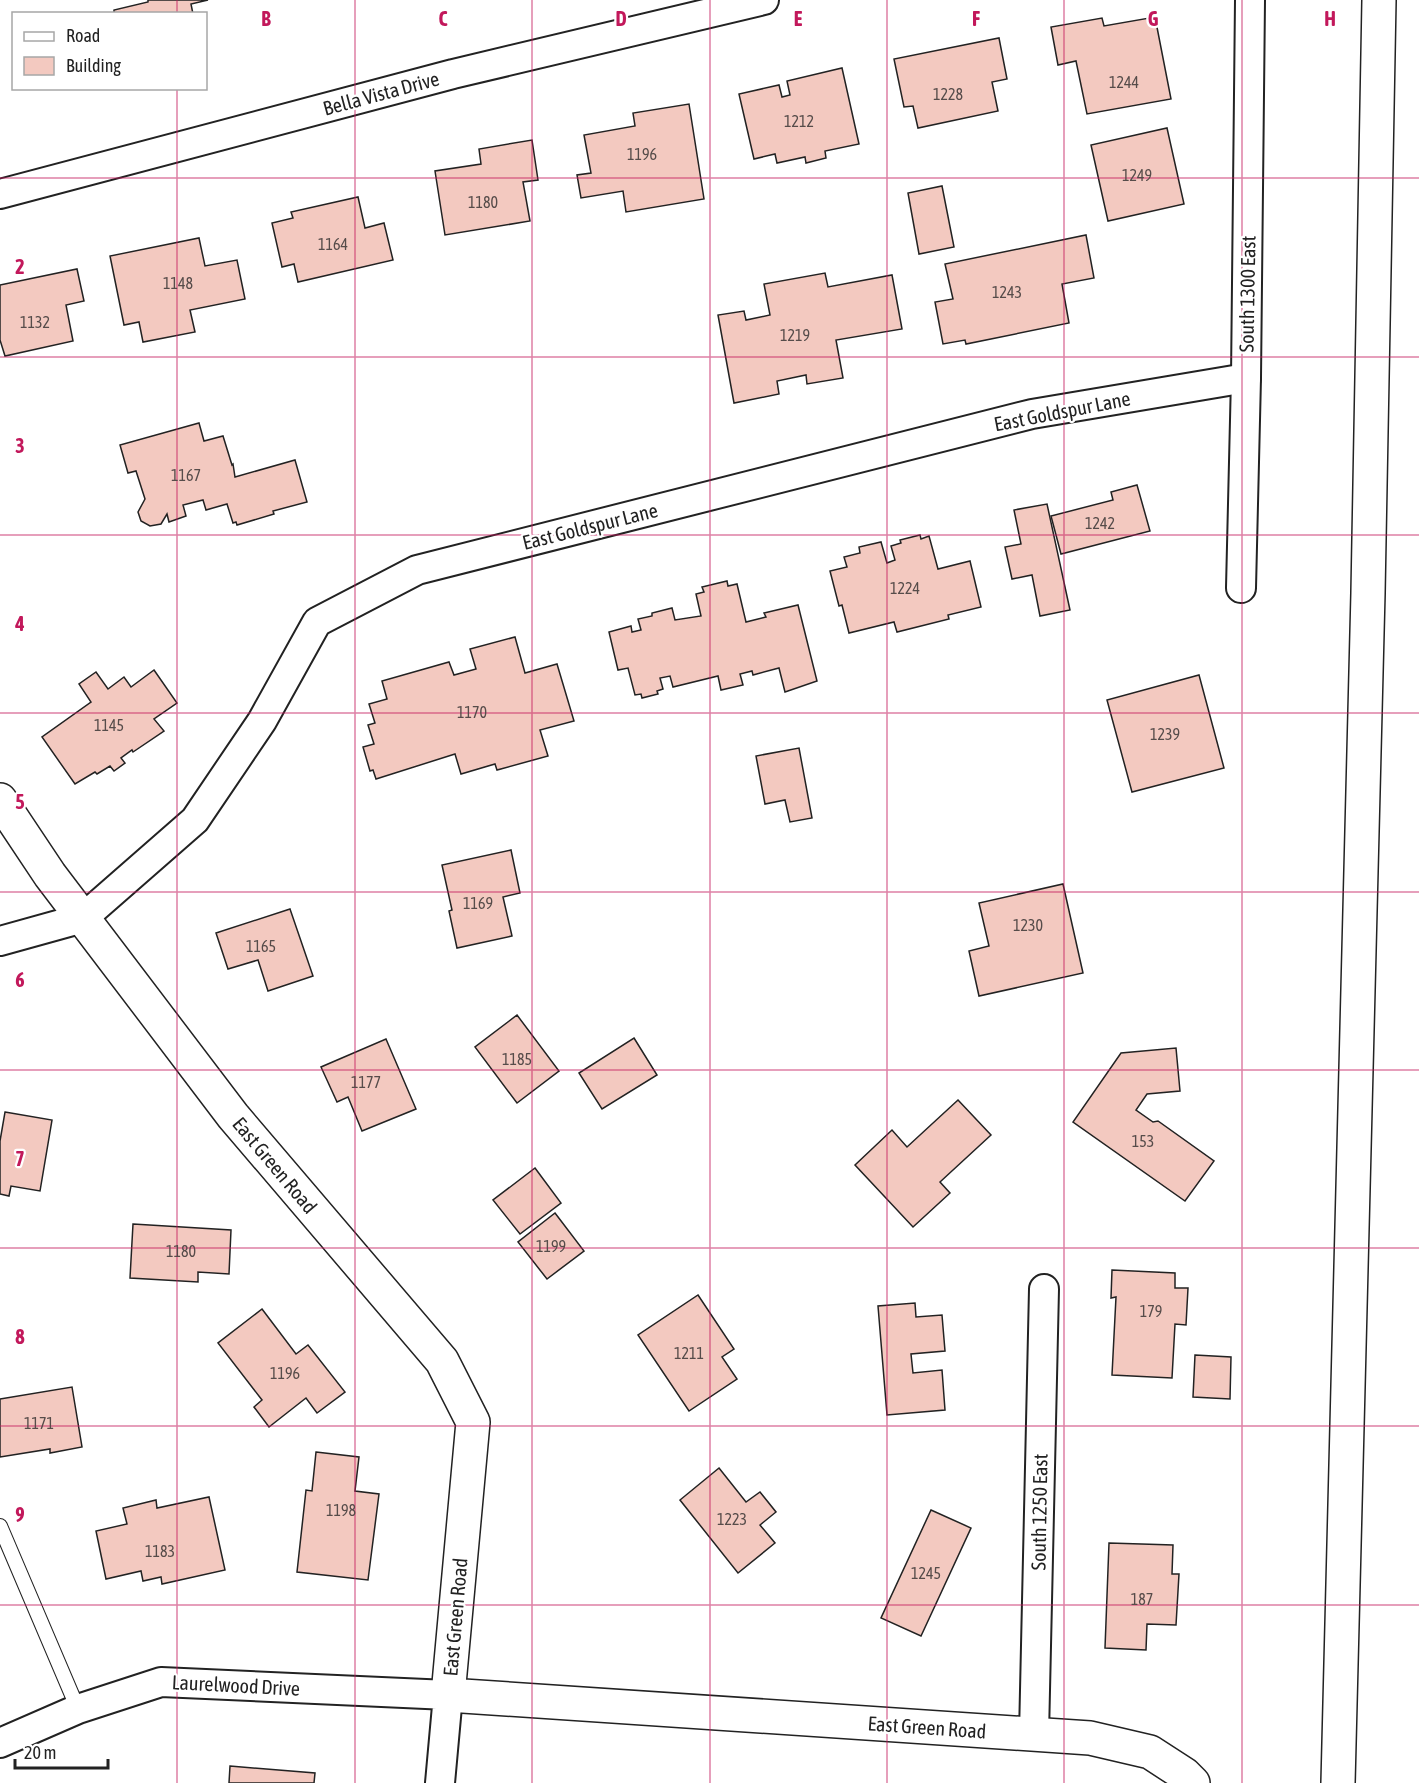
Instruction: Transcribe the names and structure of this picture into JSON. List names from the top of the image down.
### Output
{
  "streets": {
    "main road": ["East Green Road"],
    "street": [
      "Bella Vista Drive",
      "South 1300 East",
      "East Goldspur Lane",
      "South 1250 East",
      "Laurelwood Drive"
    ]
  },
  "crossings": [
    ["South 1300 East", "East Goldspur Lane"],
    ["East Goldspur Lane", "East Green Road"],
    ["East Green Road", "South 1250 East"],
    ["East Green Road", "Laurelwood Drive"]
  ],
  "house_numbers": [
    "1244",
    "1228",
    "1212",
    "1196",
    "1249",
    "1180",
    "1164",
    "1148",
    "1243",
    "1132",
    "1219",
    "1167",
    "1242",
    "1224",
    "1170",
    "1145",
    "1239",
    "1169",
    "1230",
    "1165",
    "1185",
    "1177",
    "153",
    "1199",
    "1180",
    "179",
    "1211",
    "1196",
    "1171",
    "1198",
    "1223",
    "1183",
    "1245",
    "187"
  ],
  "legend": ["Road", "Building"],
  "scale_bar": "20 m",
  "grid": {
    "columns": [
      "B",
      "C",
      "D",
      "E",
      "F",
      "G",
      "H"
    ],
    "rows": [
      "2",
      "3",
      "4",
      "5",
      "6",
      "7",
      "8",
      "9"
    ]
  }
}
